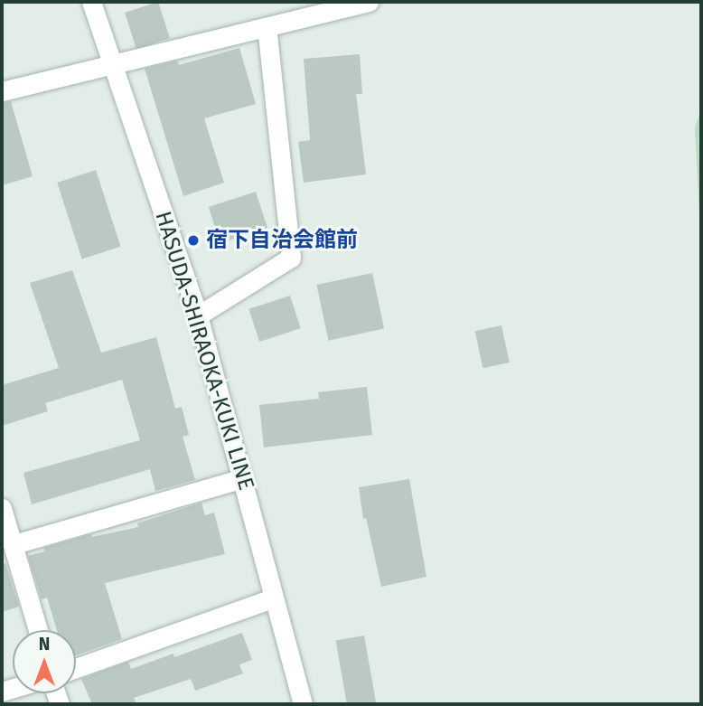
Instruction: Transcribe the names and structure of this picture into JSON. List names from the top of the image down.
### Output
{
  "streets": {
    "street": ["HASUDA-SHIRAOKA-KUKI LINE"]
  },
  "places": ["宿下自治会館前"],
  "north": "top"
}
